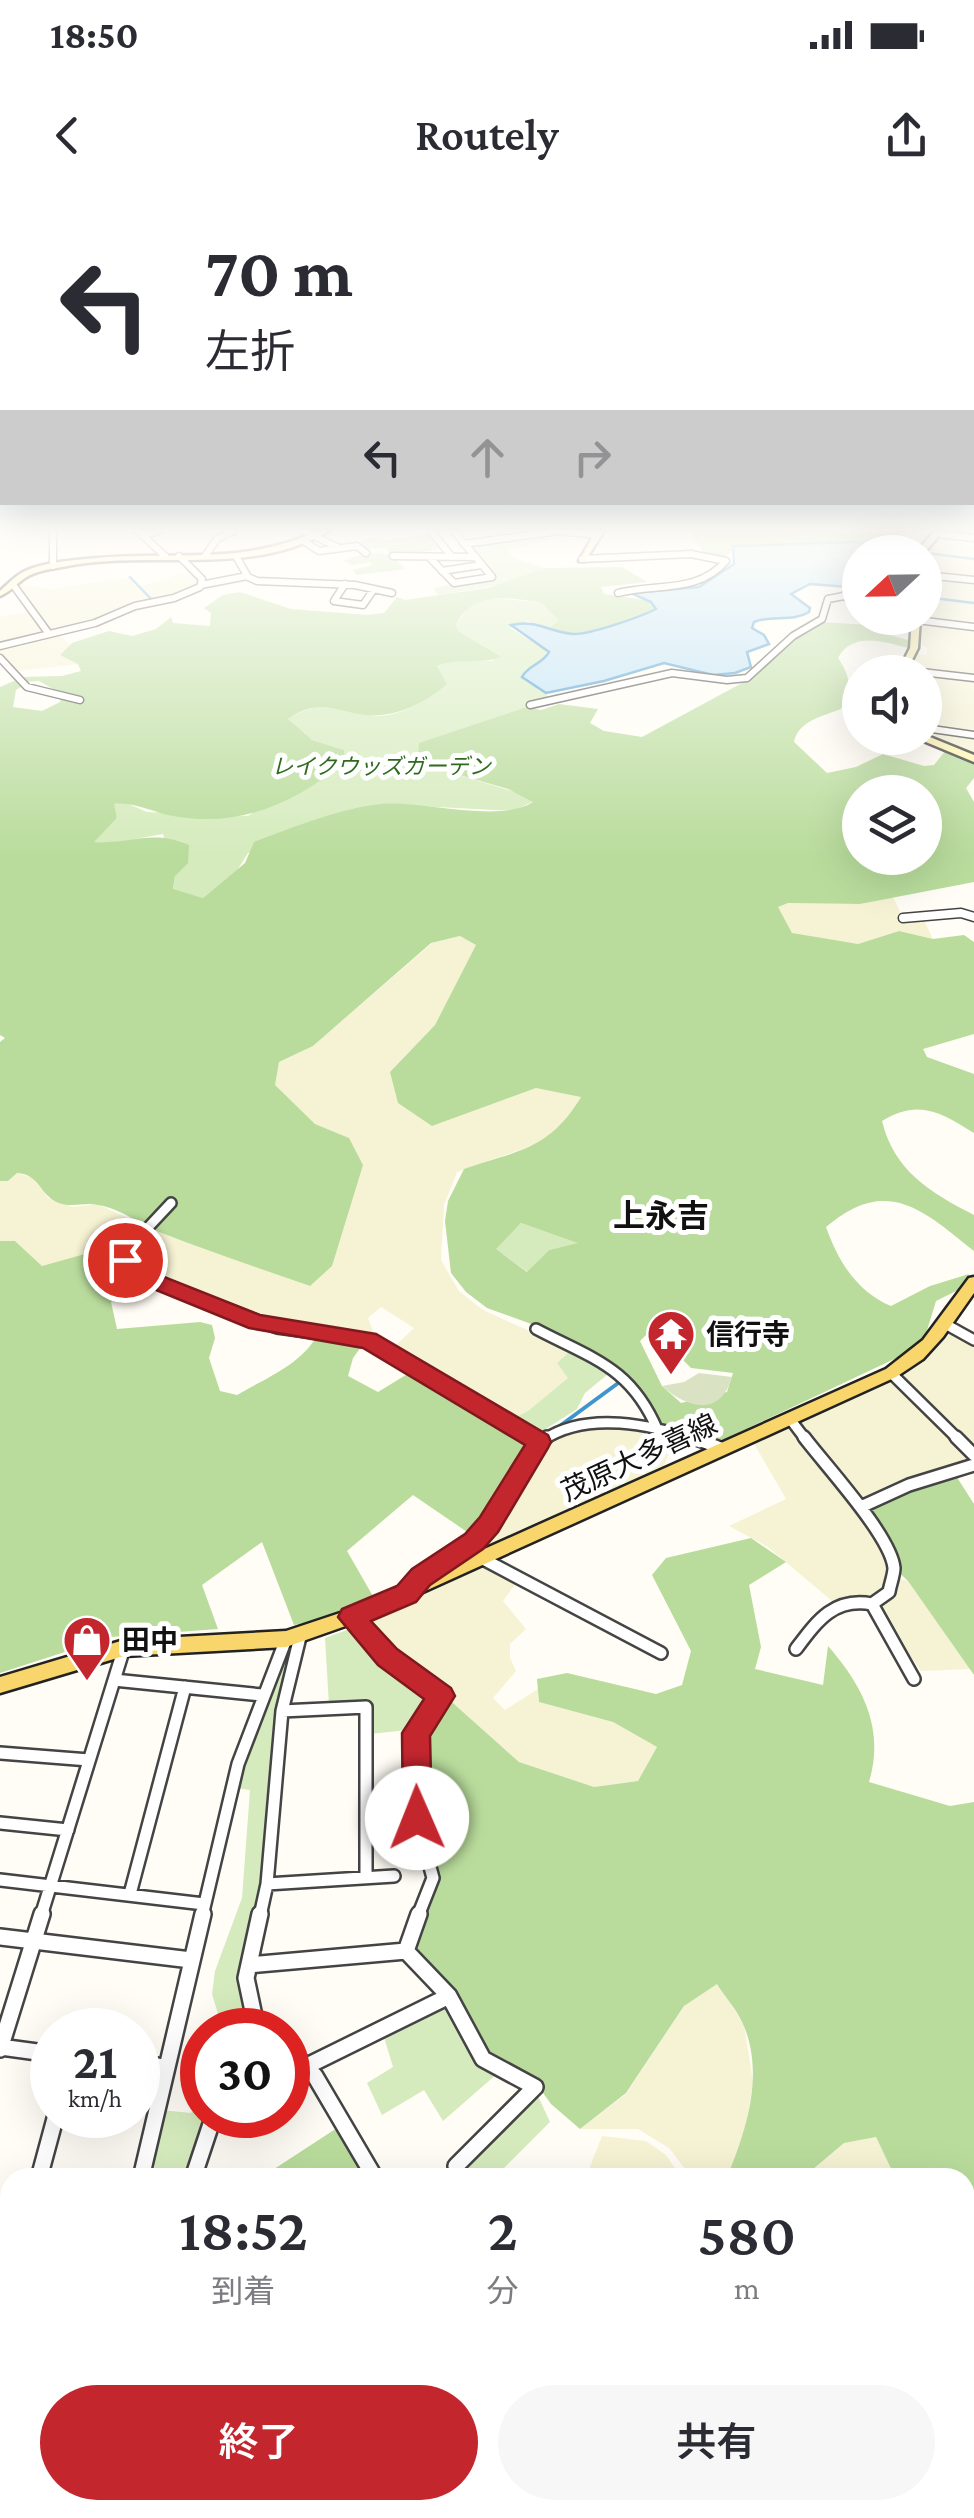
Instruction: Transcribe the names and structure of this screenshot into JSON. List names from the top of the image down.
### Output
{
  "streets": {
    "main road": ["茂原大多喜線"]
  },
  "districts": ["上永吉"],
  "parks": ["レイクウッズガーデン"],
  "places": {
    "temple": ["信行寺"],
    "shop": ["田中"]
  },
  "north": "left",
  "page": {
    "status": "18:50",
    "header": "Routely",
    "turn": ["70 m", "左折"],
    "speed": "21 km/h",
    "limit": "30",
    "eta": [
      "18:52",
      "到着",
      "2",
      "分",
      "580",
      "m"
    ],
    "buttons": ["終了", "共有"]
  }
}
